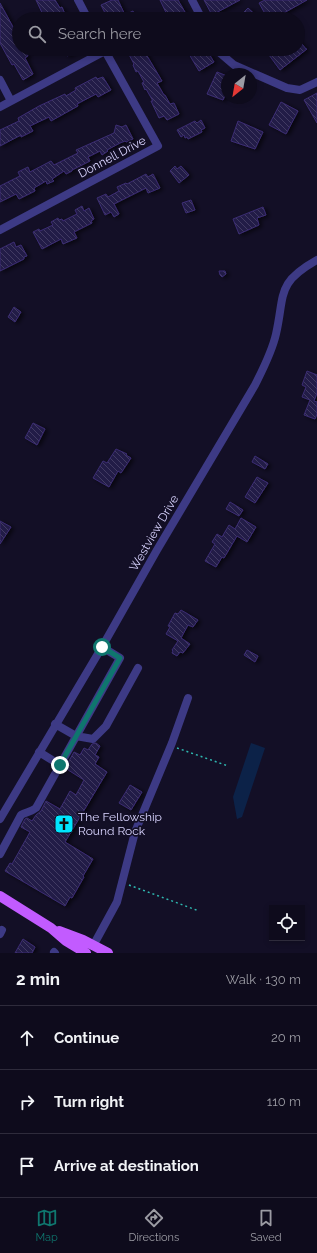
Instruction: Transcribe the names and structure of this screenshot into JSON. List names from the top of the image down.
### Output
{
  "streets": {
    "street": ["Donnell Drive", "Westview Drive"]
  },
  "places": {
    "church": ["The Fellowship Round Rock"]
  },
  "north": "bottom left",
  "page": {
    "search": "Search here",
    "heading": ["2 min", "Walk · 130 m"],
    "list": [
      ["Continue", "20 m"],
      ["Turn right", "110 m"],
      "Arrive at destination"
    ],
    "nav": ["Map", "Directions", "Saved"]
  }
}
